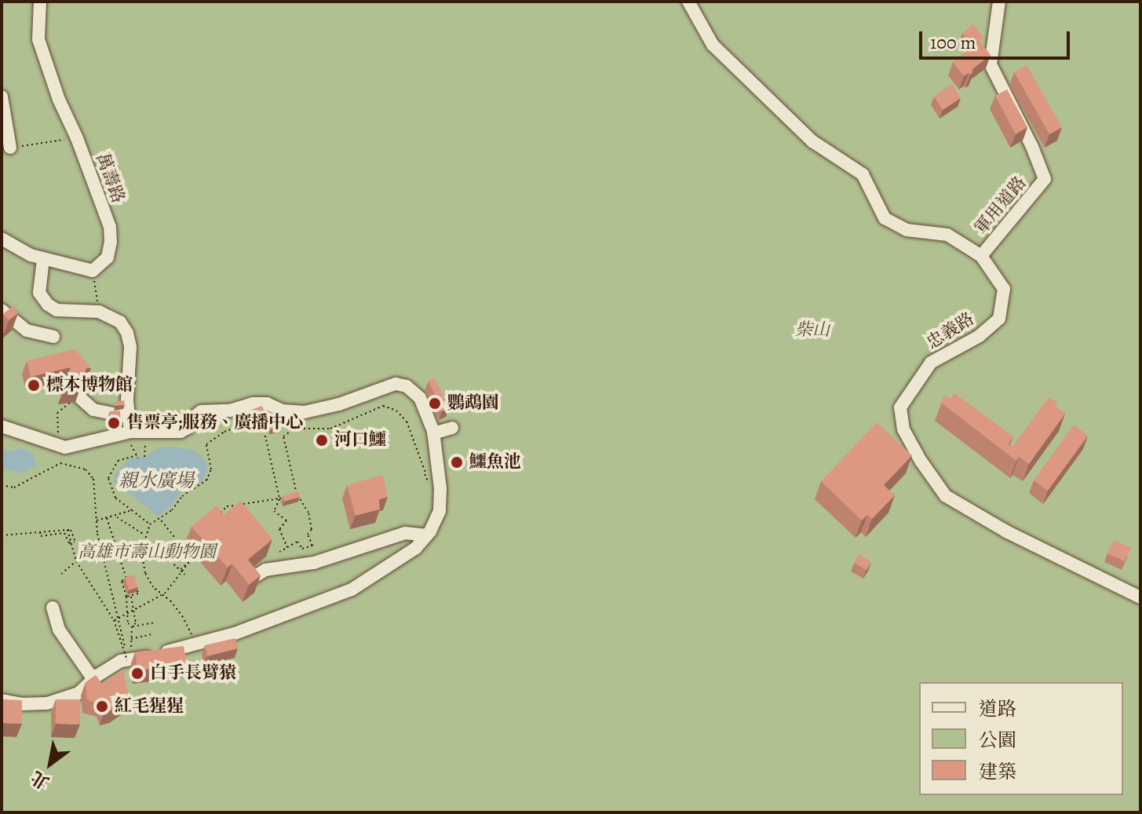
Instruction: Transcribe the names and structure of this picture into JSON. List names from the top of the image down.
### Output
{
  "streets": {
    "lane": ["萬壽路", "軍用道路", "忠義路"]
  },
  "crossings": [
    ["軍用道路", "忠義路"]
  ],
  "water": ["親水廣場"],
  "parks": ["柴山", "高雄市壽山動物園"],
  "places": [
    "標本博物館",
    "鸚鵡園",
    "售票亭;服務、廣播中心",
    "河口鱷",
    "鱷魚池",
    "白手長臂猿",
    "紅毛猩猩"
  ],
  "legend": ["道路", "公園", "建築"],
  "scale_bar": "100 m",
  "north": "bottom left"
}
